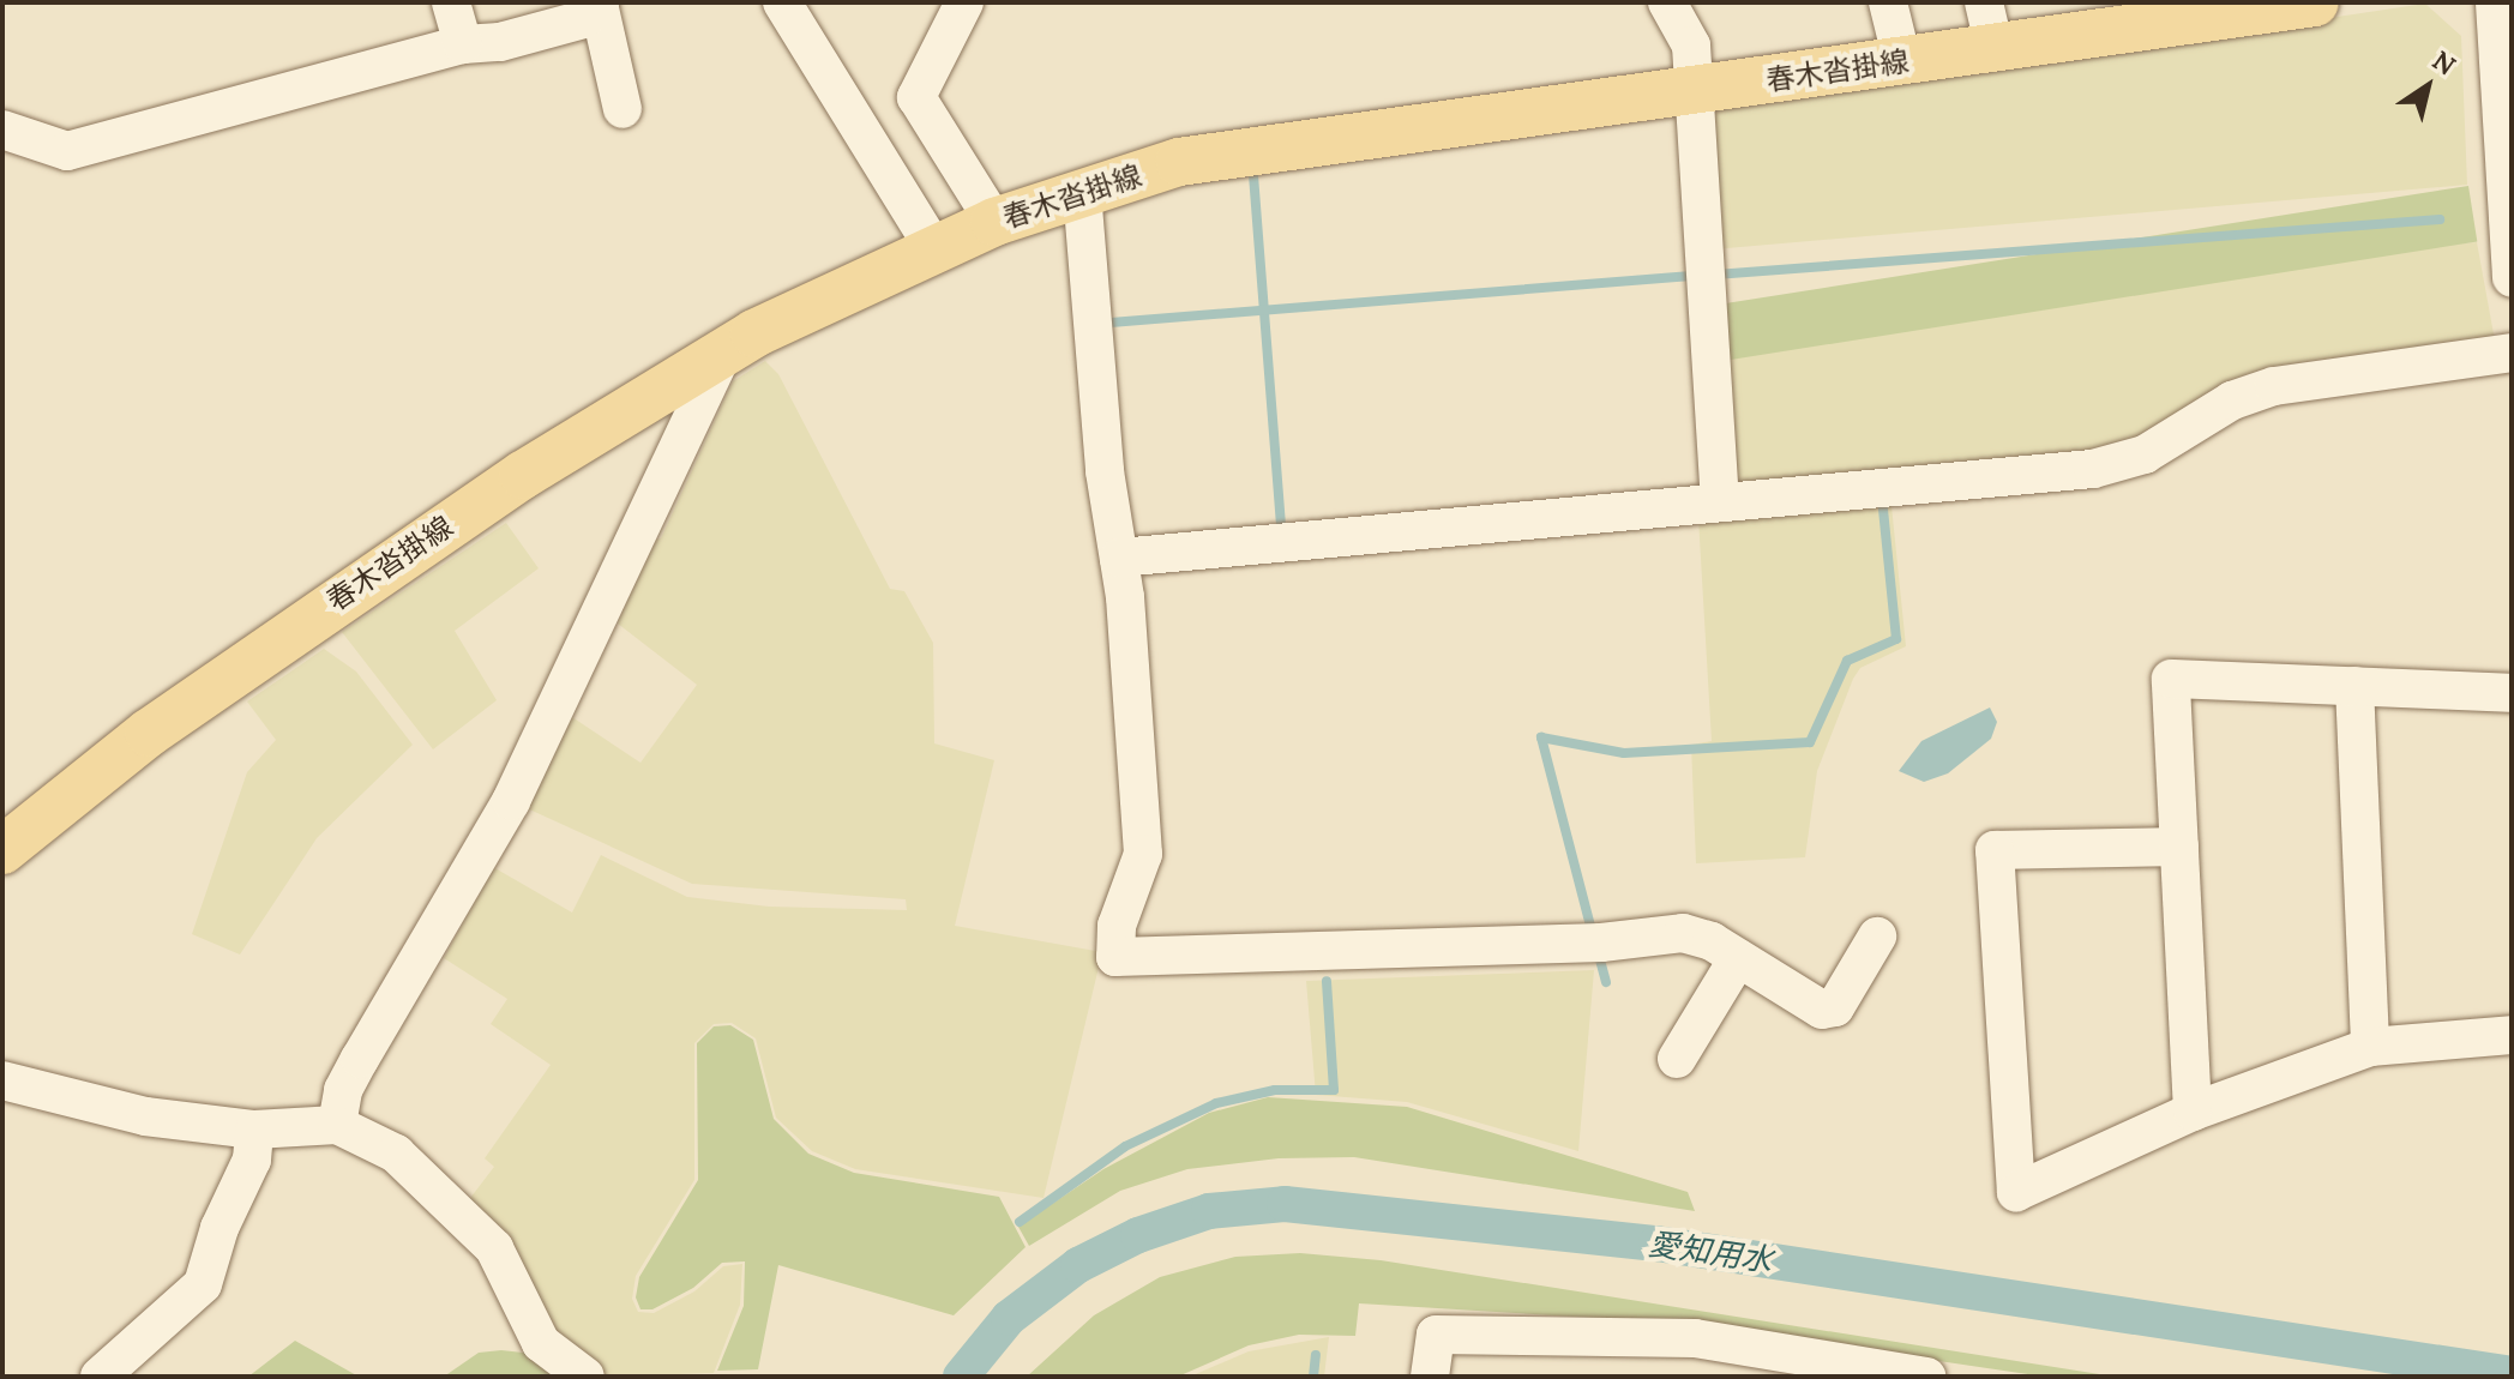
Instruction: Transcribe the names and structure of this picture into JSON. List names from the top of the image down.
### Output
{
  "streets": {
    "main road": ["春木沓掛線"]
  },
  "water": ["愛知用水"],
  "north": "top right"
}
